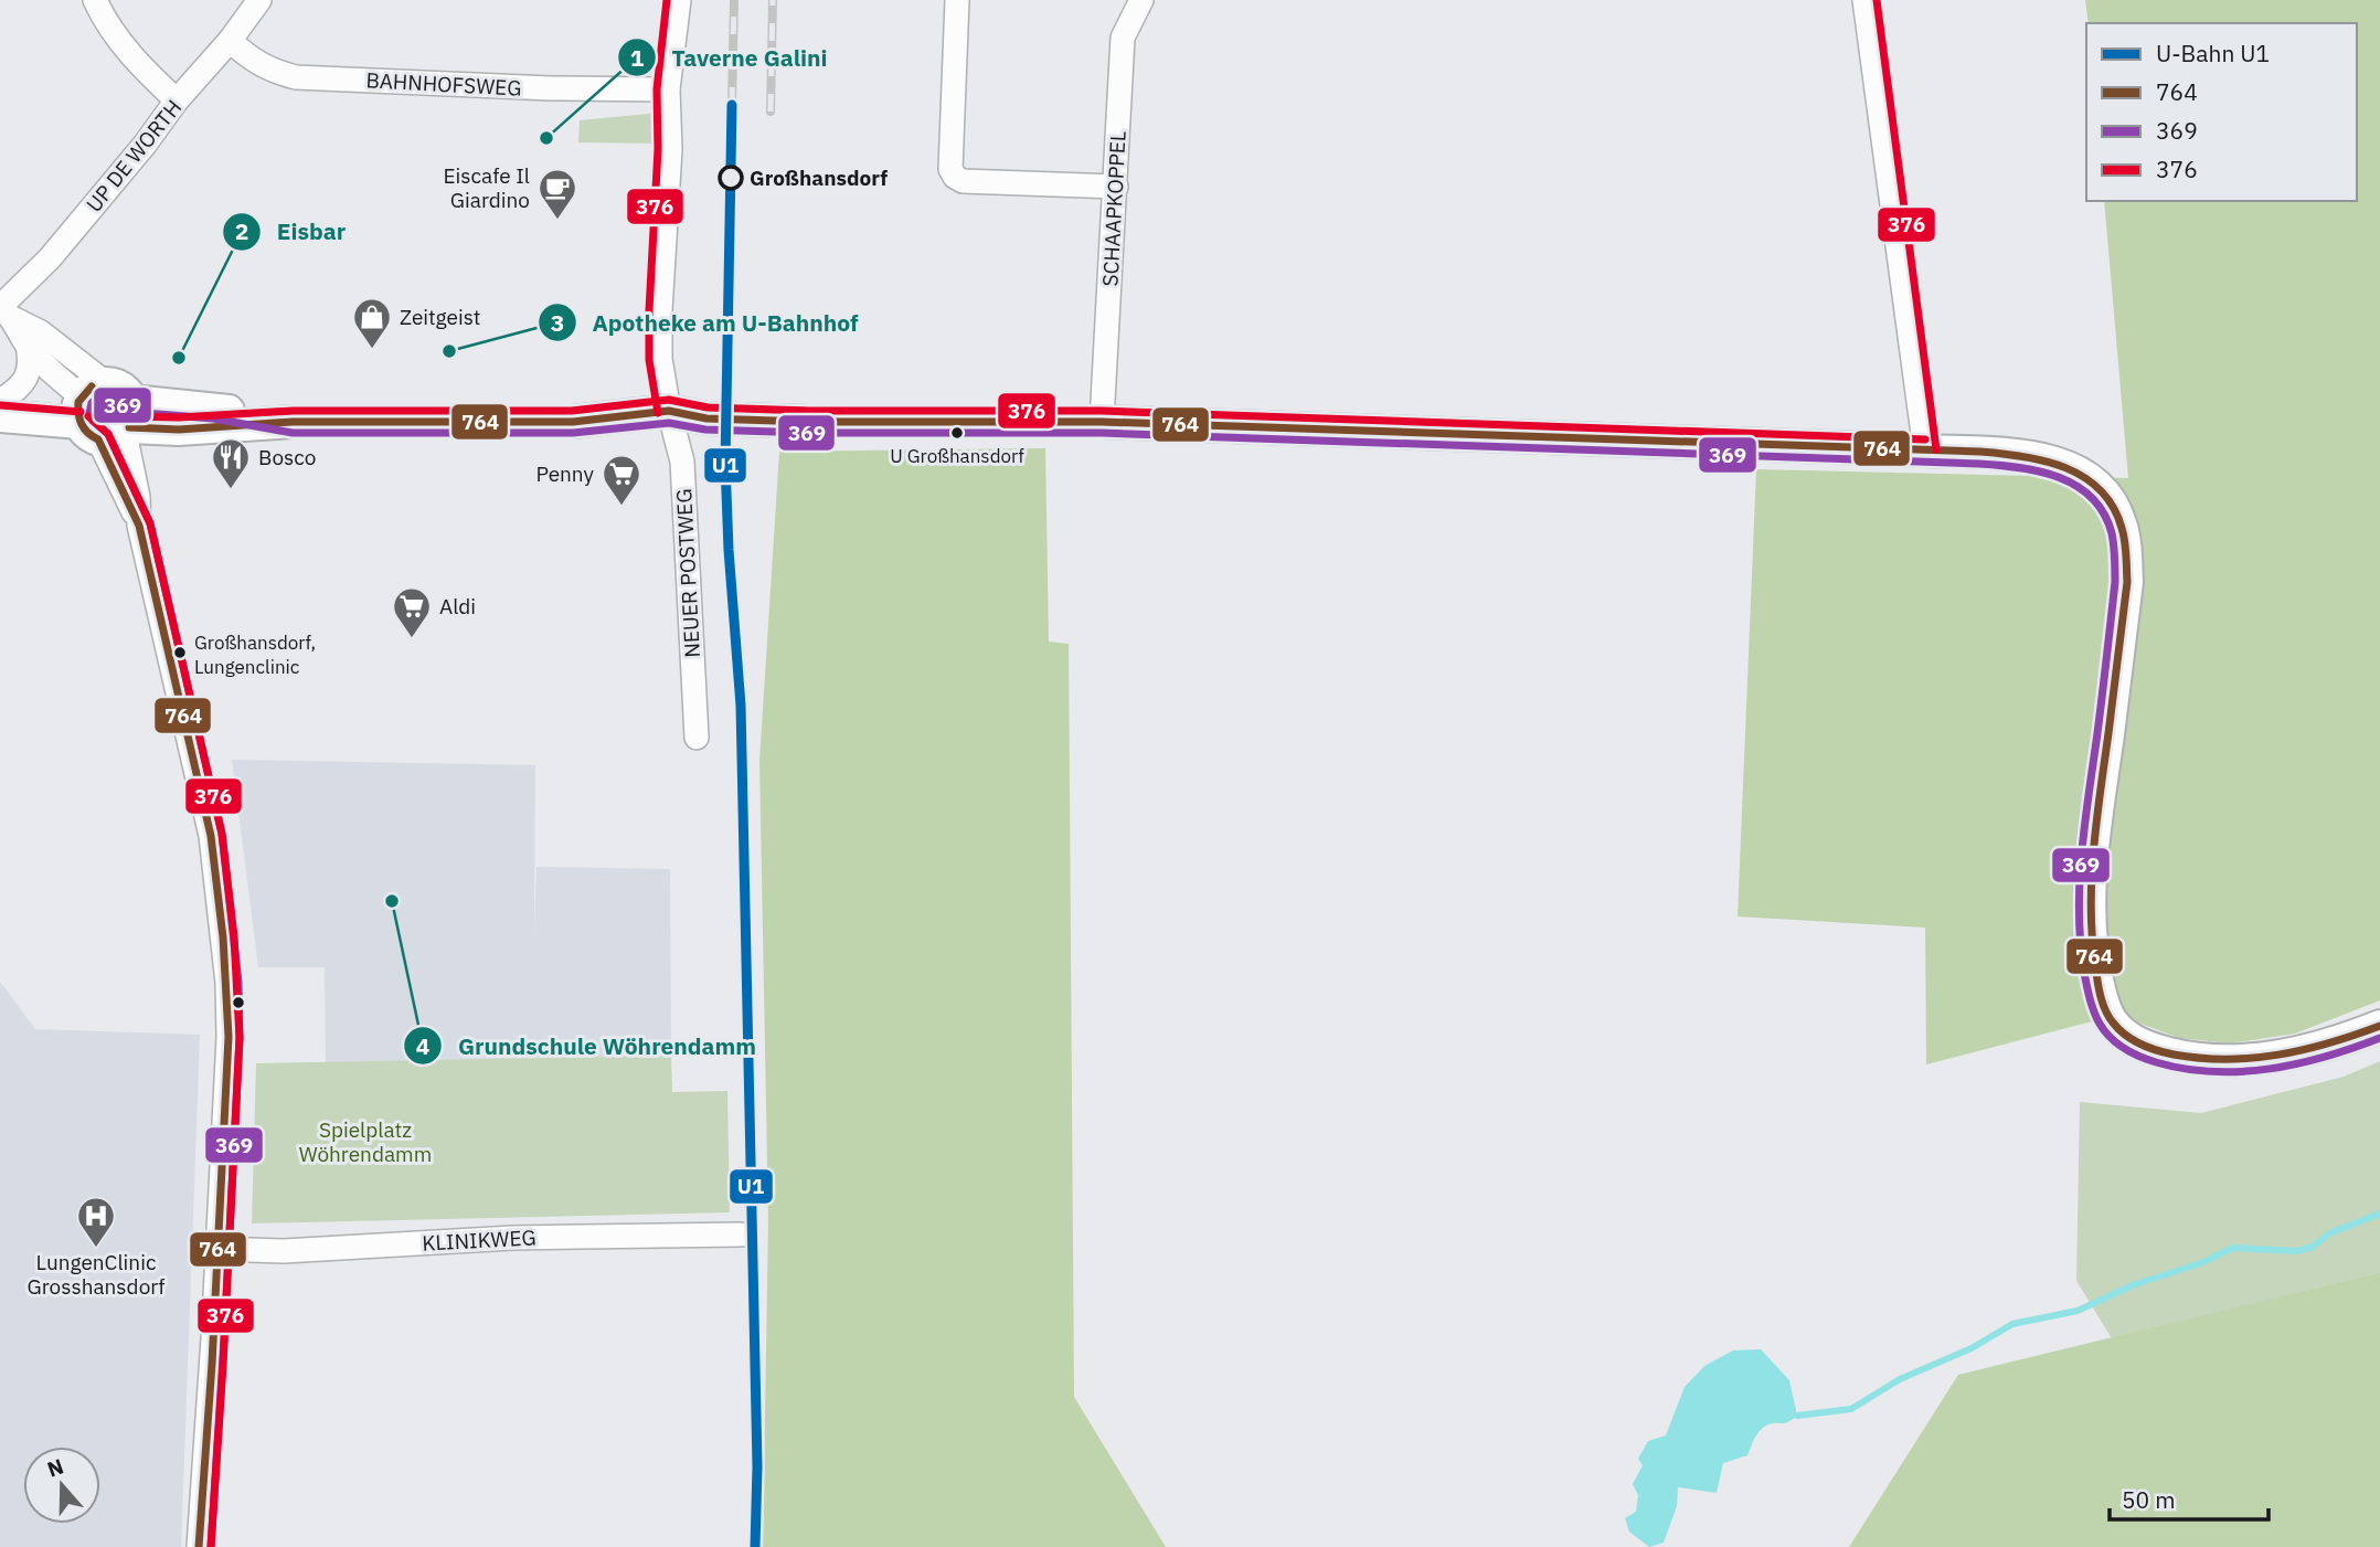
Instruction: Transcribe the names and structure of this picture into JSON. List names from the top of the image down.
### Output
{
  "streets": {
    "street": [
      "BAHNHOFSWEG",
      "UP DE WORTH",
      "SCHAAPKOPPEL",
      "NEUER POSTWEG",
      "KLINIKWEG"
    ]
  },
  "crossings": [
    ["BAHNHOFSWEG", "UP DE WORTH"],
    ["BAHNHOFSWEG", "NEUER POSTWEG"]
  ],
  "parks": ["Spielplatz Wöhrendamm"],
  "places": {
    "other": [
      "Taverne Galini",
      "Großhansdorf",
      "Apotheke am U-Bahnhof",
      "Eisbar",
      "U Großhansdorf",
      "Großhansdorf, Lungenclinic",
      "Grundschule Wöhrendamm"
    ],
    "cafe": ["Eiscafe Il Giardino"],
    "shop": ["Zeitgeist"],
    "restaurant": ["Bosco"],
    "supermarket": ["Penny", "Aldi"],
    "hospital": ["LungenClinic Grosshansdorf"]
  },
  "lines": [
    "transit line 376",
    "metro line U1",
    "transit line 764",
    "transit line 369"
  ],
  "legend": [
    "U-Bahn U1",
    "764",
    "369",
    "376"
  ],
  "scale_bar": "50 m",
  "north": "top"
}
